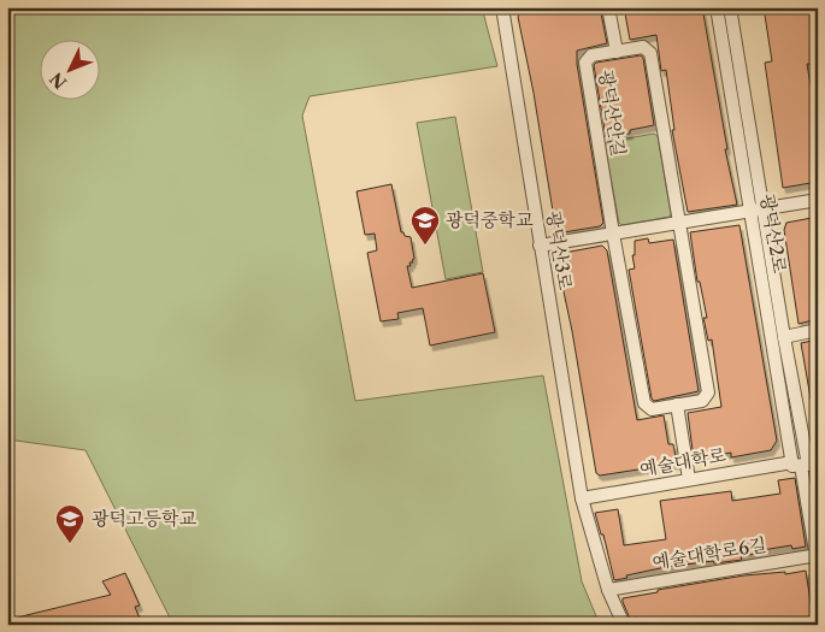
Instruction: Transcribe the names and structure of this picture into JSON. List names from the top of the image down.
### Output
{
  "streets": {
    "street": [
      "광덕산안길",
      "광덕산2로",
      "광덕산3로",
      "예술대학로",
      "예술대학로6길"
    ]
  },
  "crossings": [
    ["광덕산2로", "예술대학로"],
    ["광덕산3로", "예술대학로"],
    ["광덕산3로", "예술대학로6길"]
  ],
  "places": {
    "school or university": ["광덕중학교", "광덕고등학교"]
  },
  "north": "bottom left"
}
